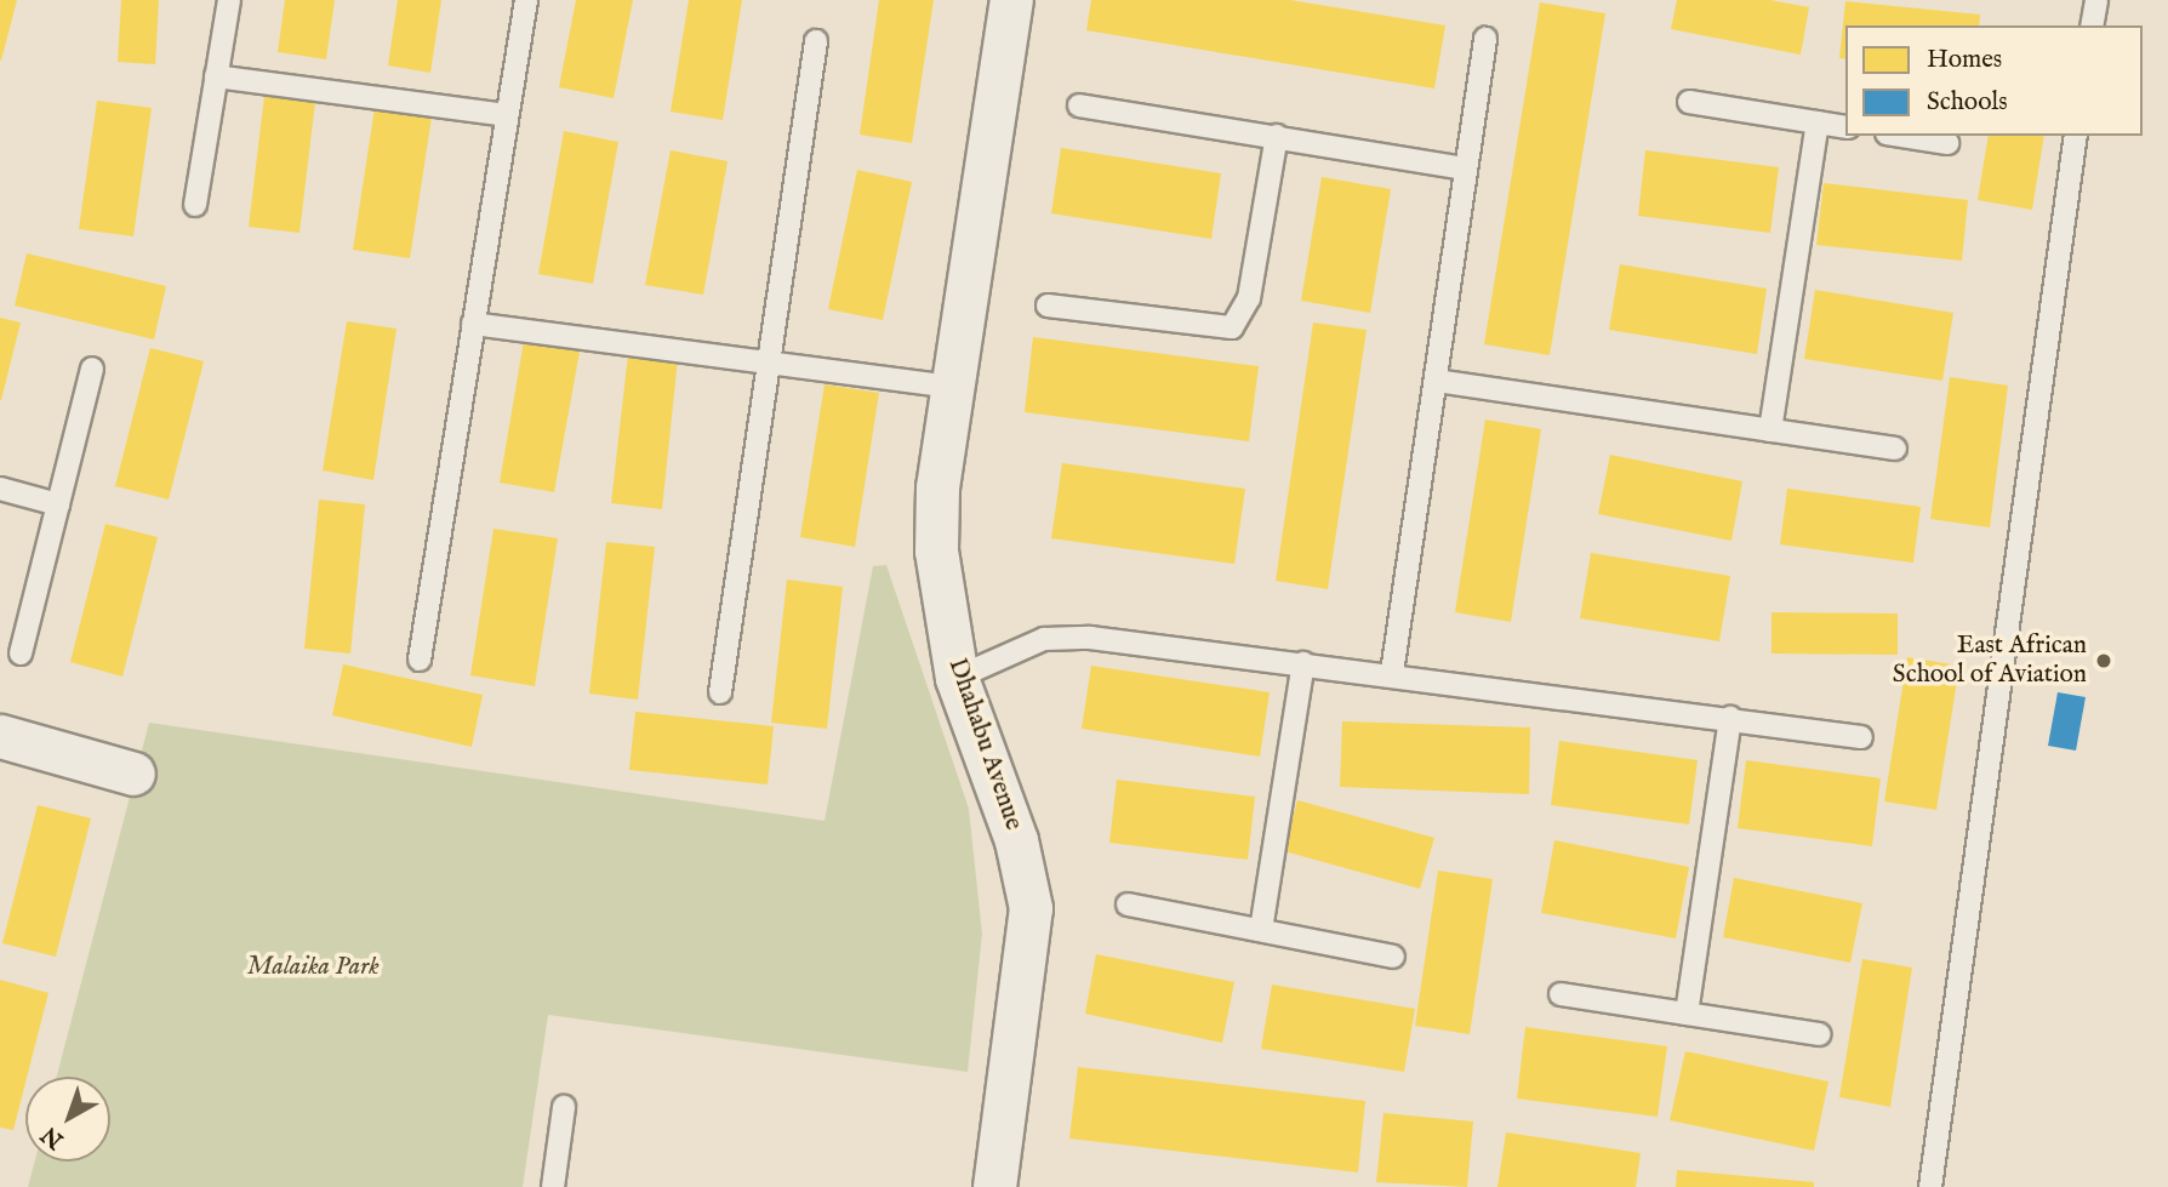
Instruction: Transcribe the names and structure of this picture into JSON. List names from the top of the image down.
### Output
{
  "streets": {
    "street": ["Dhahabu Avenue"]
  },
  "parks": ["Malaika Park"],
  "places": ["East African School of Aviation"],
  "legend": ["Homes", "Schools"],
  "north": "bottom left"
}
